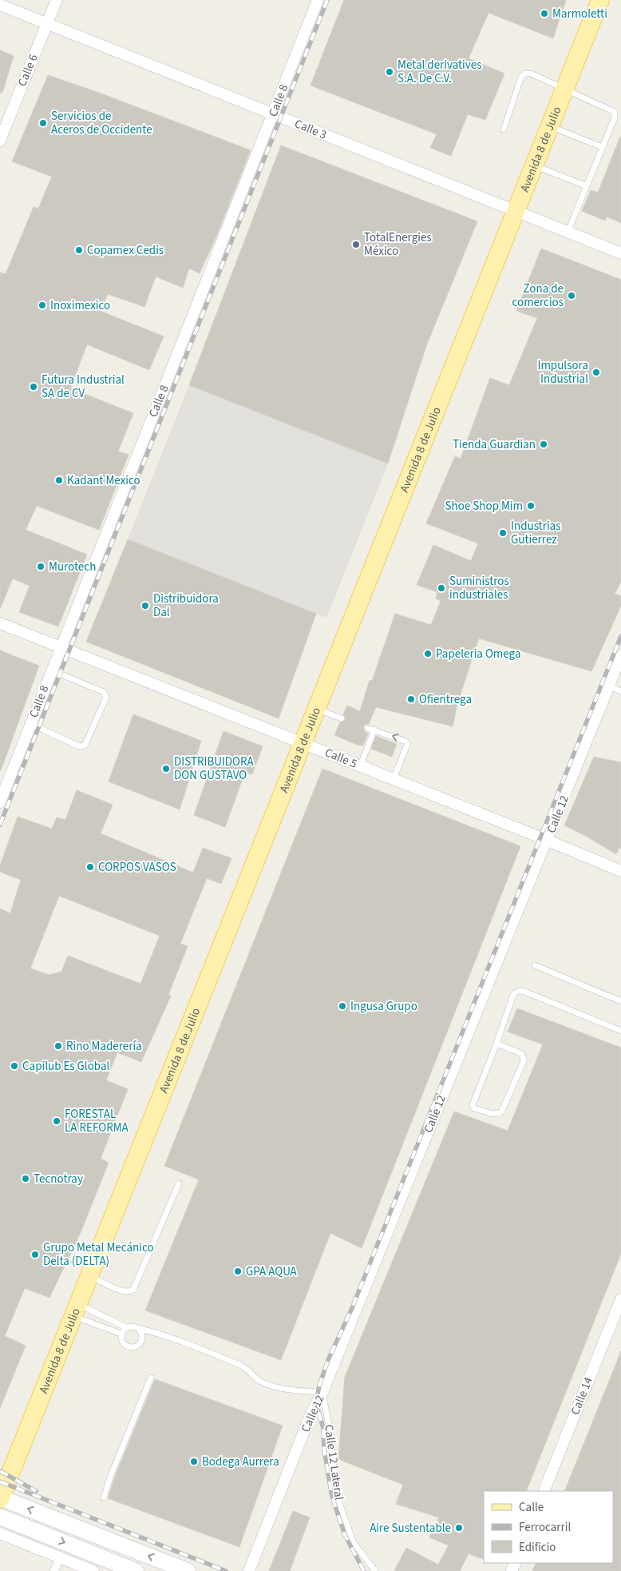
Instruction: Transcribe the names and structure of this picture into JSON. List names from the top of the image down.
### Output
{
  "streets": {
    "main road": ["Avenida 8 de Julio"],
    "street": [
      "Calle 6",
      "Calle 8",
      "Calle 3",
      "Calle 5",
      "Calle 12",
      "Calle 14"
    ],
    "lane": ["Calle 12 Lateral"]
  },
  "crossings": [
    ["Calle 6", "Calle 3"],
    ["Calle 8", "Calle 3"],
    ["Calle 8", "Calle 5"],
    ["Calle 3", "Avenida 8 de Julio"],
    ["Avenida 8 de Julio", "Calle 5"],
    ["Calle 5", "Calle 12"],
    ["Calle 12", "Calle 12 Lateral"]
  ],
  "places": [
    "Marmoletti",
    "Metal derivatives S.A. De C.V.",
    "Servicios de Aceros de Occidente",
    "TotalEnergies México",
    "Copamex Cedis",
    "Zona de comercios",
    "Inoximexico",
    "Impulsora Industrial",
    "Futura Industrial SA de CV",
    "Tienda Guardian",
    "Kadant Mexico",
    "Shoe Shop Mim",
    "Industrias Gutierrez",
    "Murotech",
    "Suministros industriales",
    "Distribuidora Dal",
    "Papeleria Omega",
    "Ofientrega",
    "DISTRIBUIDORA DON GUSTAVO",
    "CORPOS VASOS",
    "Ingusa Grupo",
    "Rino Maderería",
    "Capilub Es Global",
    "FORESTAL LA REFORMA",
    "Tecnotray",
    "Grupo Metal Mecánico Delta (DELTA)",
    "GPA AQUA",
    "Bodega Aurrera",
    "Aire Sustentable"
  ],
  "legend": ["Calle", "Ferrocarril", "Edificio"]
}
